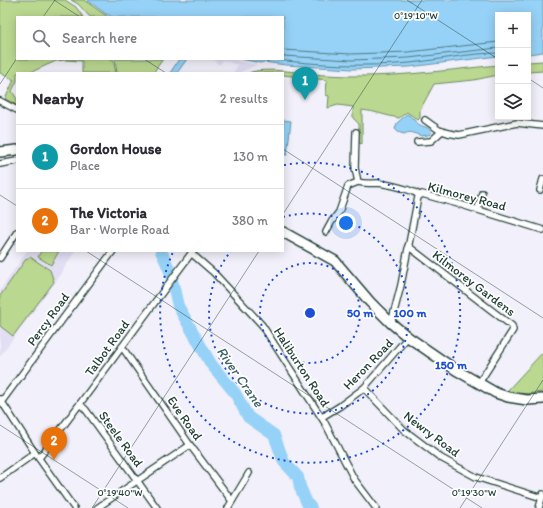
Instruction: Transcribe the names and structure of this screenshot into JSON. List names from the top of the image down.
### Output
{
  "streets": {
    "street": [
      "Kilmorey Road",
      "Kilmorey Gardens",
      "Percy Road",
      "Talbot Road",
      "Heron Road",
      "Haliburton Road",
      "Eve Road",
      "Newry Road",
      "Steele Road"
    ]
  },
  "crossings": [
    ["Kilmorey Road", "Kilmorey Gardens"],
    ["Talbot Road", "Haliburton Road"],
    ["Talbot Road", "Eve Road"],
    ["Talbot Road", "Steele Road"],
    ["Heron Road", "Haliburton Road"],
    ["Heron Road", "Newry Road"]
  ],
  "water": ["River Crane"],
  "page": {
    "map_buttons": ["+", "−"],
    "search": "Search here",
    "pins": ["1", "2"],
    "heading": ["Nearby", "2 results"],
    "list": [
      {
        "mark": "1",
        "name": "Gordon House",
        "note": "Place",
        "value": "130 m"
      },
      {
        "mark": "2",
        "name": "The Victoria",
        "note": "Bar · Worple Road",
        "value": "380 m"
      }
    ]
  },
  "coordinates": ["0°19'10\"W", "0°19'40\"W", "0°19'30\"W"],
  "rings": ["50 m", "100 m", "150 m"]
}
